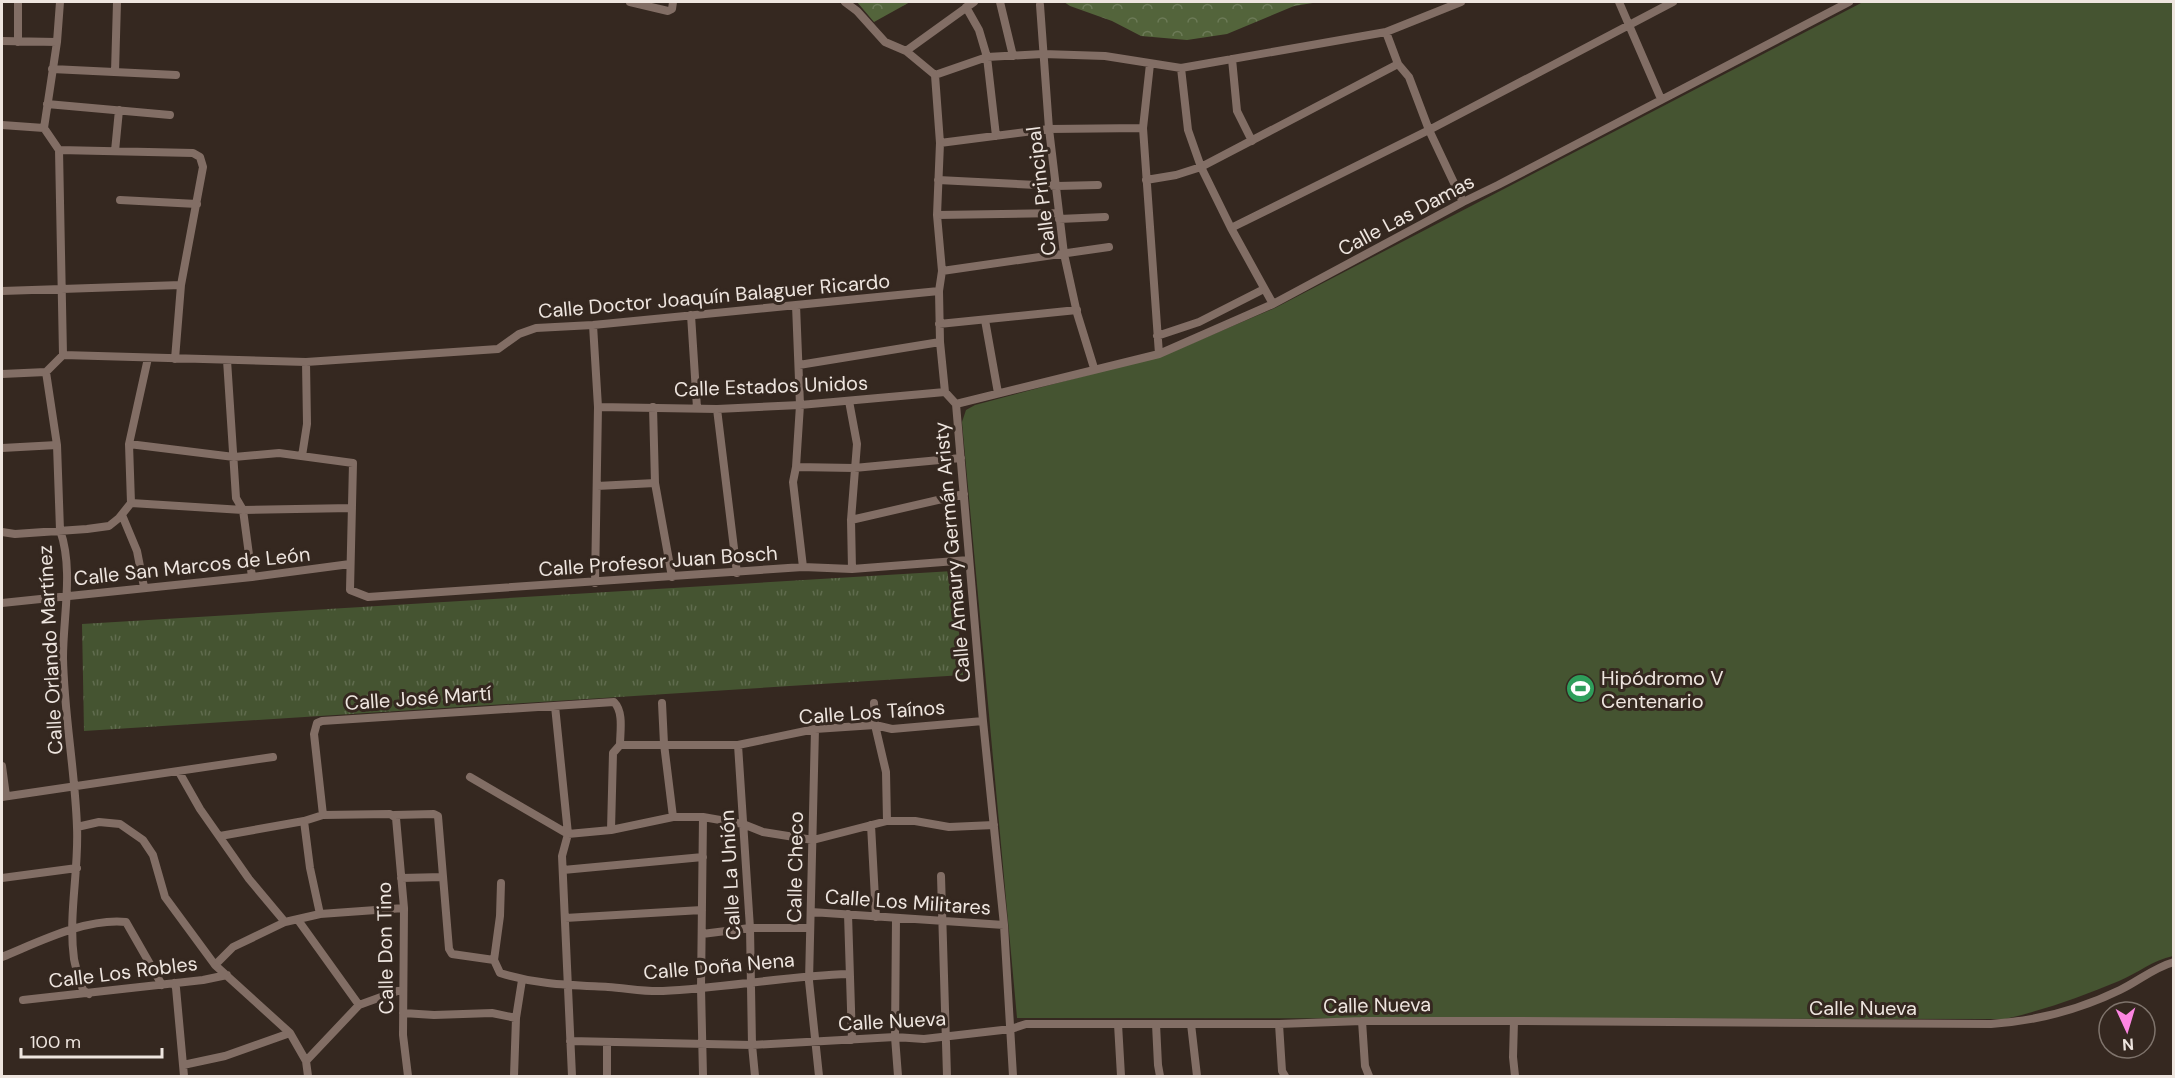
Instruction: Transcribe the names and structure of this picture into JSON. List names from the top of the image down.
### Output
{
  "streets": {
    "street": [
      "Calle Principal",
      "Calle Las Damas",
      "Calle Doctor Joaquín Balaguer Ricardo",
      "Calle Estados Unidos",
      "Calle Amaury Germán Aristy",
      "Calle Profesor Juan Bosch",
      "Calle San Marcos de León",
      "Calle Orlando Martínez",
      "Calle José Martí",
      "Calle Los Taínos",
      "Calle Checo",
      "Calle La Unión",
      "Calle Los Militares",
      "Calle Don Tino",
      "Calle Doña Nena",
      "Calle Los Robles",
      "Calle Nueva"
    ]
  },
  "crossings": [
    ["Calle Principal", "Calle Las Damas"],
    ["Calle Las Damas", "Calle Amaury Germán Aristy"],
    ["Calle Doctor Joaquín Balaguer Ricardo", "Calle Amaury Germán Aristy"],
    ["Calle Estados Unidos", "Calle Amaury Germán Aristy"],
    ["Calle Amaury Germán Aristy", "Calle Profesor Juan Bosch"],
    ["Calle Amaury Germán Aristy", "Calle Los Taínos"],
    ["Calle Amaury Germán Aristy", "Calle Los Militares"],
    ["Calle Amaury Germán Aristy", "Calle Nueva"],
    ["Calle Profesor Juan Bosch", "Calle San Marcos de León"],
    ["Calle San Marcos de León", "Calle Orlando Martínez"],
    ["Calle Orlando Martínez", "Calle Los Robles"],
    ["Calle José Martí", "Calle Los Taínos"],
    ["Calle Los Taínos", "Calle Checo"],
    ["Calle Los Taínos", "Calle La Unión"],
    ["Calle Checo", "Calle Los Militares"],
    ["Calle Checo", "Calle Doña Nena"],
    ["Calle Checo", "Calle Nueva"],
    ["Calle La Unión", "Calle Los Militares"],
    ["Calle La Unión", "Calle Doña Nena"],
    ["Calle La Unión", "Calle Nueva"],
    ["Calle Don Tino", "Calle Los Robles"]
  ],
  "places": {
    "sports": ["Hipódromo V Centenario"]
  },
  "scale_bar": "100 m",
  "north": "bottom"
}
